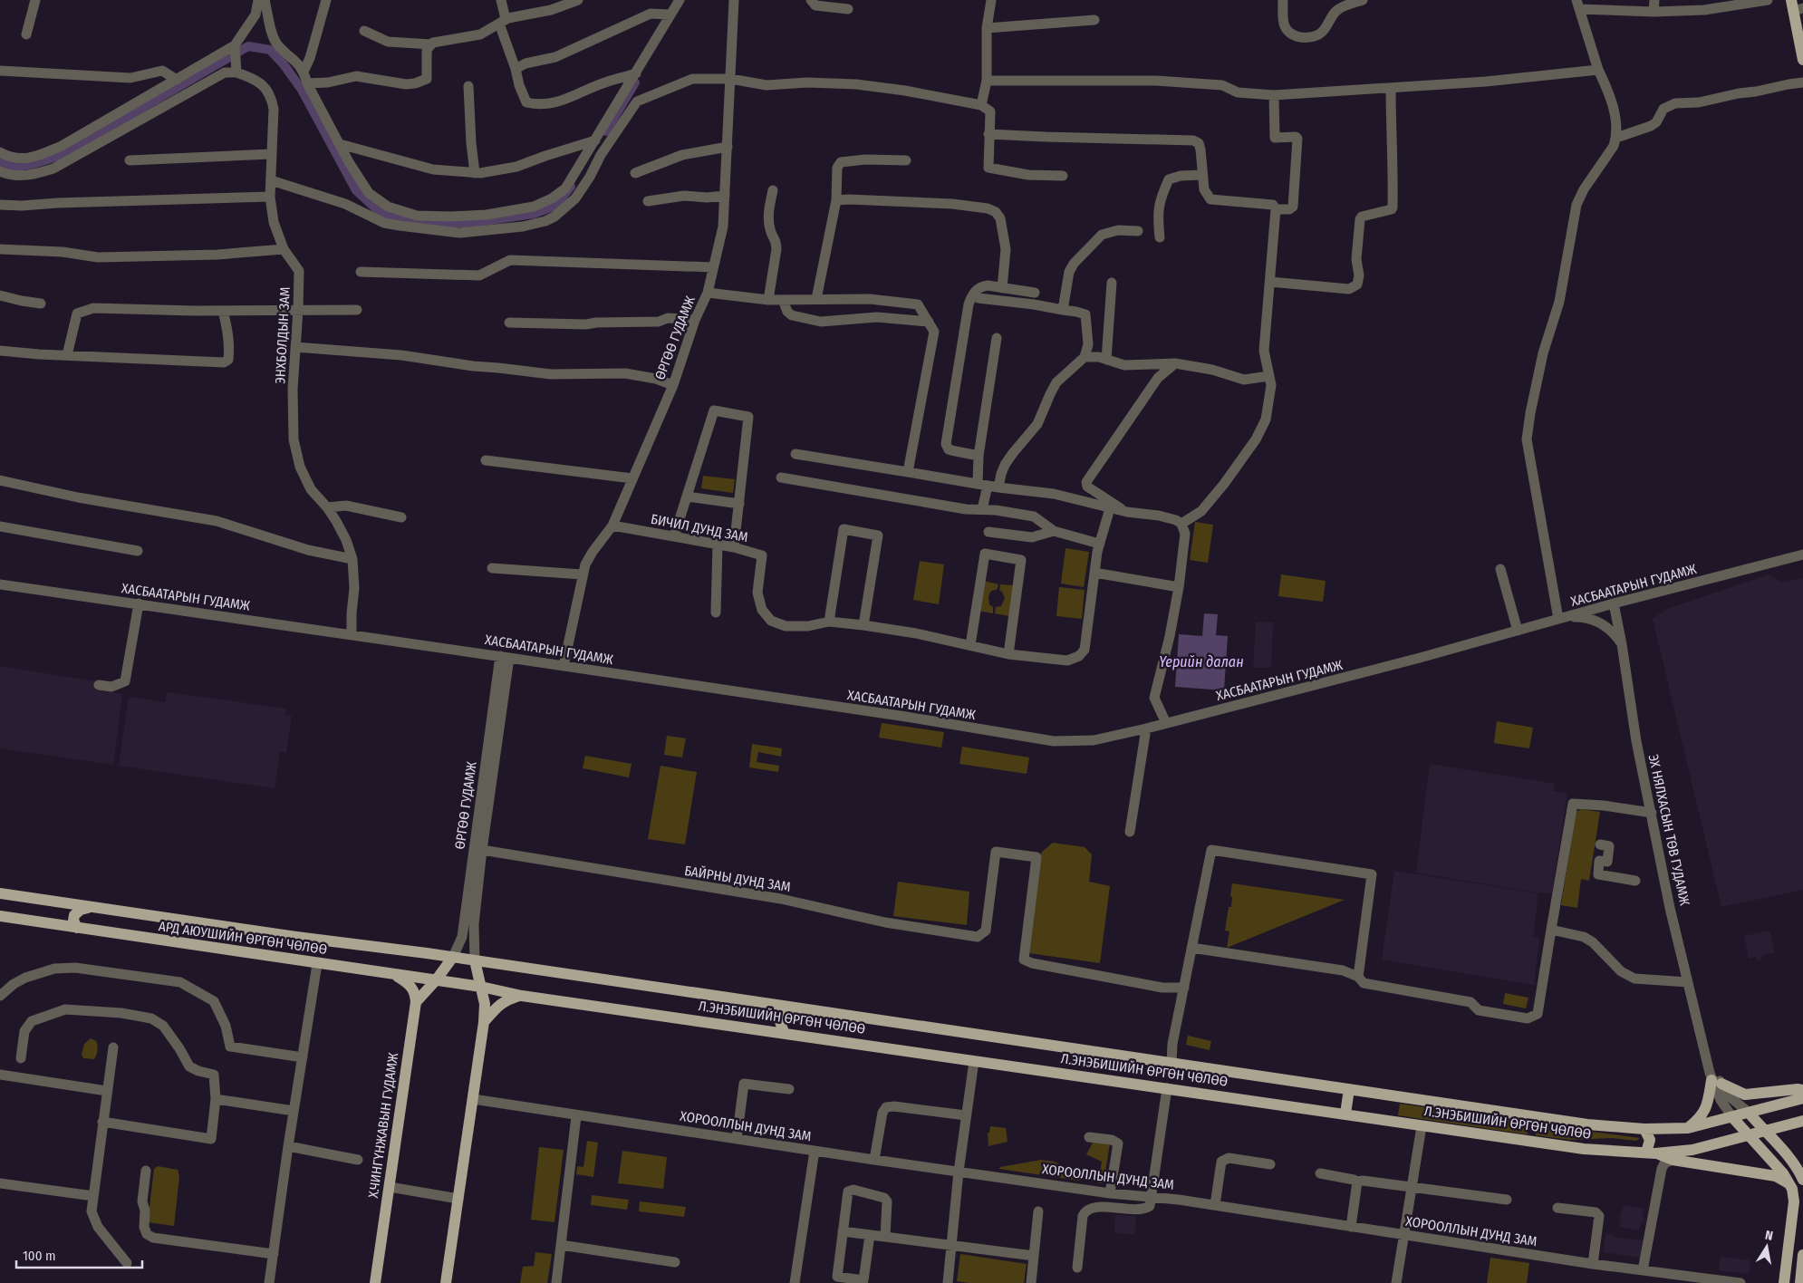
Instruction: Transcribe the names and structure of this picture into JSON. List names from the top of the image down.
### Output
{
  "streets": {
    "main road": ["АРД АЮУШИЙН ӨРГӨН ЧӨЛӨӨ", "Л.ЭНЭБИШИЙН ӨРГӨН ЧӨЛӨӨ", "Х.ЧИНГҮНЖАВЫН ГУДАМЖ"],
    "street": [
      "ЭНХБОЛДЫН ЗАМ",
      "ӨРГӨӨ ГУДАМЖ",
      "БИЧИЛ ДУНД ЗАМ",
      "ХАСБААТАРЫН ГУДАМЖ",
      "ЭХ НЯЛХАСЫН ТӨВ ГУДАМЖ",
      "БАЙРНЫ ДУНД ЗАМ",
      "ХОРООЛЛЫН ДУНД ЗАМ"
    ]
  },
  "crossings": [
    ["ЭНХБОЛДЫН ЗАМ", "ХАСБААТАРЫН ГУДАМЖ"],
    ["ӨРГӨӨ ГУДАМЖ", "БИЧИЛ ДУНД ЗАМ"],
    ["ӨРГӨӨ ГУДАМЖ", "ХАСБААТАРЫН ГУДАМЖ"],
    ["ӨРГӨӨ ГУДАМЖ", "БАЙРНЫ ДУНД ЗАМ"],
    ["ӨРГӨӨ ГУДАМЖ", "АРД АЮУШИЙН ӨРГӨН ЧӨЛӨӨ"],
    ["ӨРГӨӨ ГУДАМЖ", "Л.ЭНЭБИШИЙН ӨРГӨН ЧӨЛӨӨ"],
    ["ХАСБААТАРЫН ГУДАМЖ", "ЭХ НЯЛХАСЫН ТӨВ ГУДАМЖ"],
    ["АРД АЮУШИЙН ӨРГӨН ЧӨЛӨӨ", "Л.ЭНЭБИШИЙН ӨРГӨН ЧӨЛӨӨ"]
  ],
  "water": ["Үерийн далан"],
  "scale_bar": "100 m",
  "north": "top"
}
